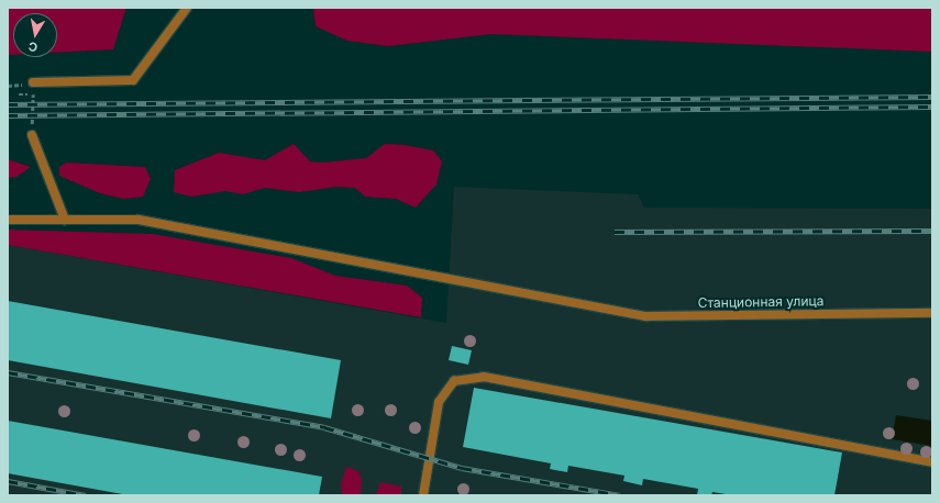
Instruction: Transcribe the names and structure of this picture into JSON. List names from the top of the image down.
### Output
{
  "streets": {
    "street": ["Станционная улица"]
  },
  "north": "bottom"
}
